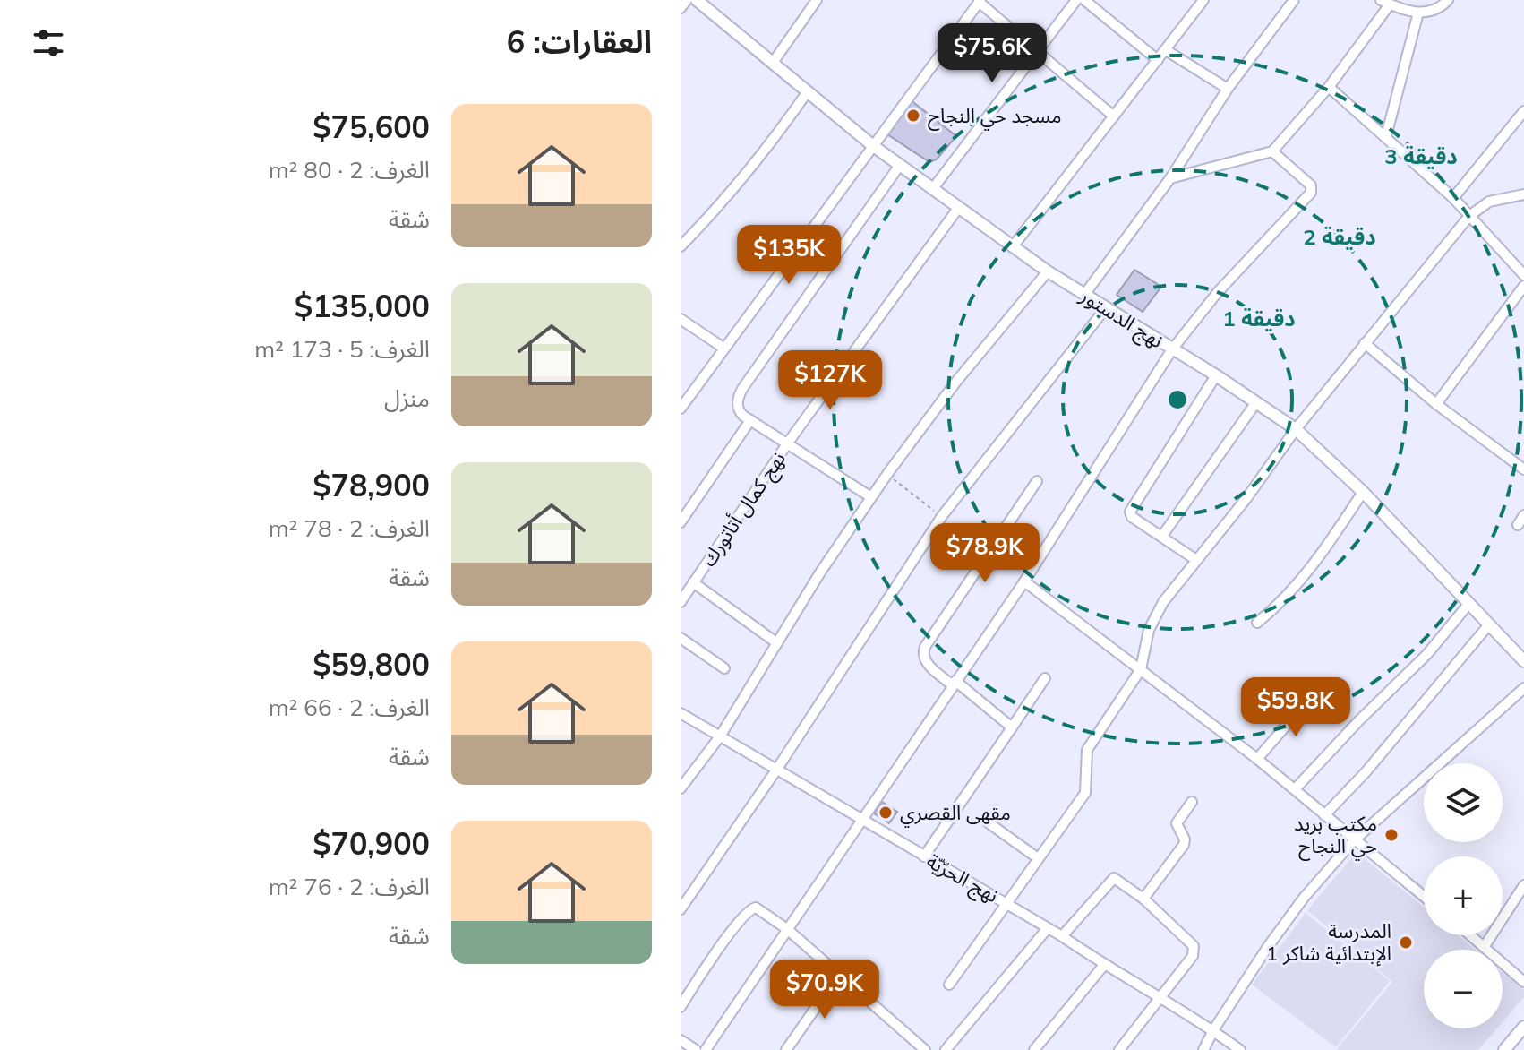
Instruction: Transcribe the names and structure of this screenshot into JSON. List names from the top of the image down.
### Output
{
  "streets": {
    "street": ["نهج الدستور", "نهج كمال أتاتورك", "نهج الحرّيّة"]
  },
  "crossings": [
    ["نهج الدستور", "نهج كمال أتاتورك"]
  ],
  "places": [
    "مسجد حي النجاح",
    "مقهى القصري",
    "مكتب بريد حي النجاح",
    "المدرسة الإبتدائية شاكر 1"
  ],
  "page": {
    "heading": "العقارات: 6",
    "price": [
      "$75.6K",
      "$135K",
      "$127K",
      "$78.9K",
      "$59.8K",
      "$70.9K"
    ],
    "list": [
      {
        "name": "$75,600",
        "note": "الغرف: 2 · 80 m² · شقة"
      },
      {
        "name": "$135,000",
        "note": "الغرف: 5 · 173 m² · منزل"
      },
      {
        "name": "$78,900",
        "note": "الغرف: 2 · 78 m² · شقة"
      },
      {
        "name": "$59,800",
        "note": "الغرف: 2 · 66 m² · شقة"
      },
      {
        "name": "$70,900",
        "note": "الغرف: 2 · 76 m² · شقة"
      }
    ],
    "map_buttons": ["+", "−"]
  },
  "rings": ["3 دقيقة", "2 دقيقة", "1 دقيقة"]
}
